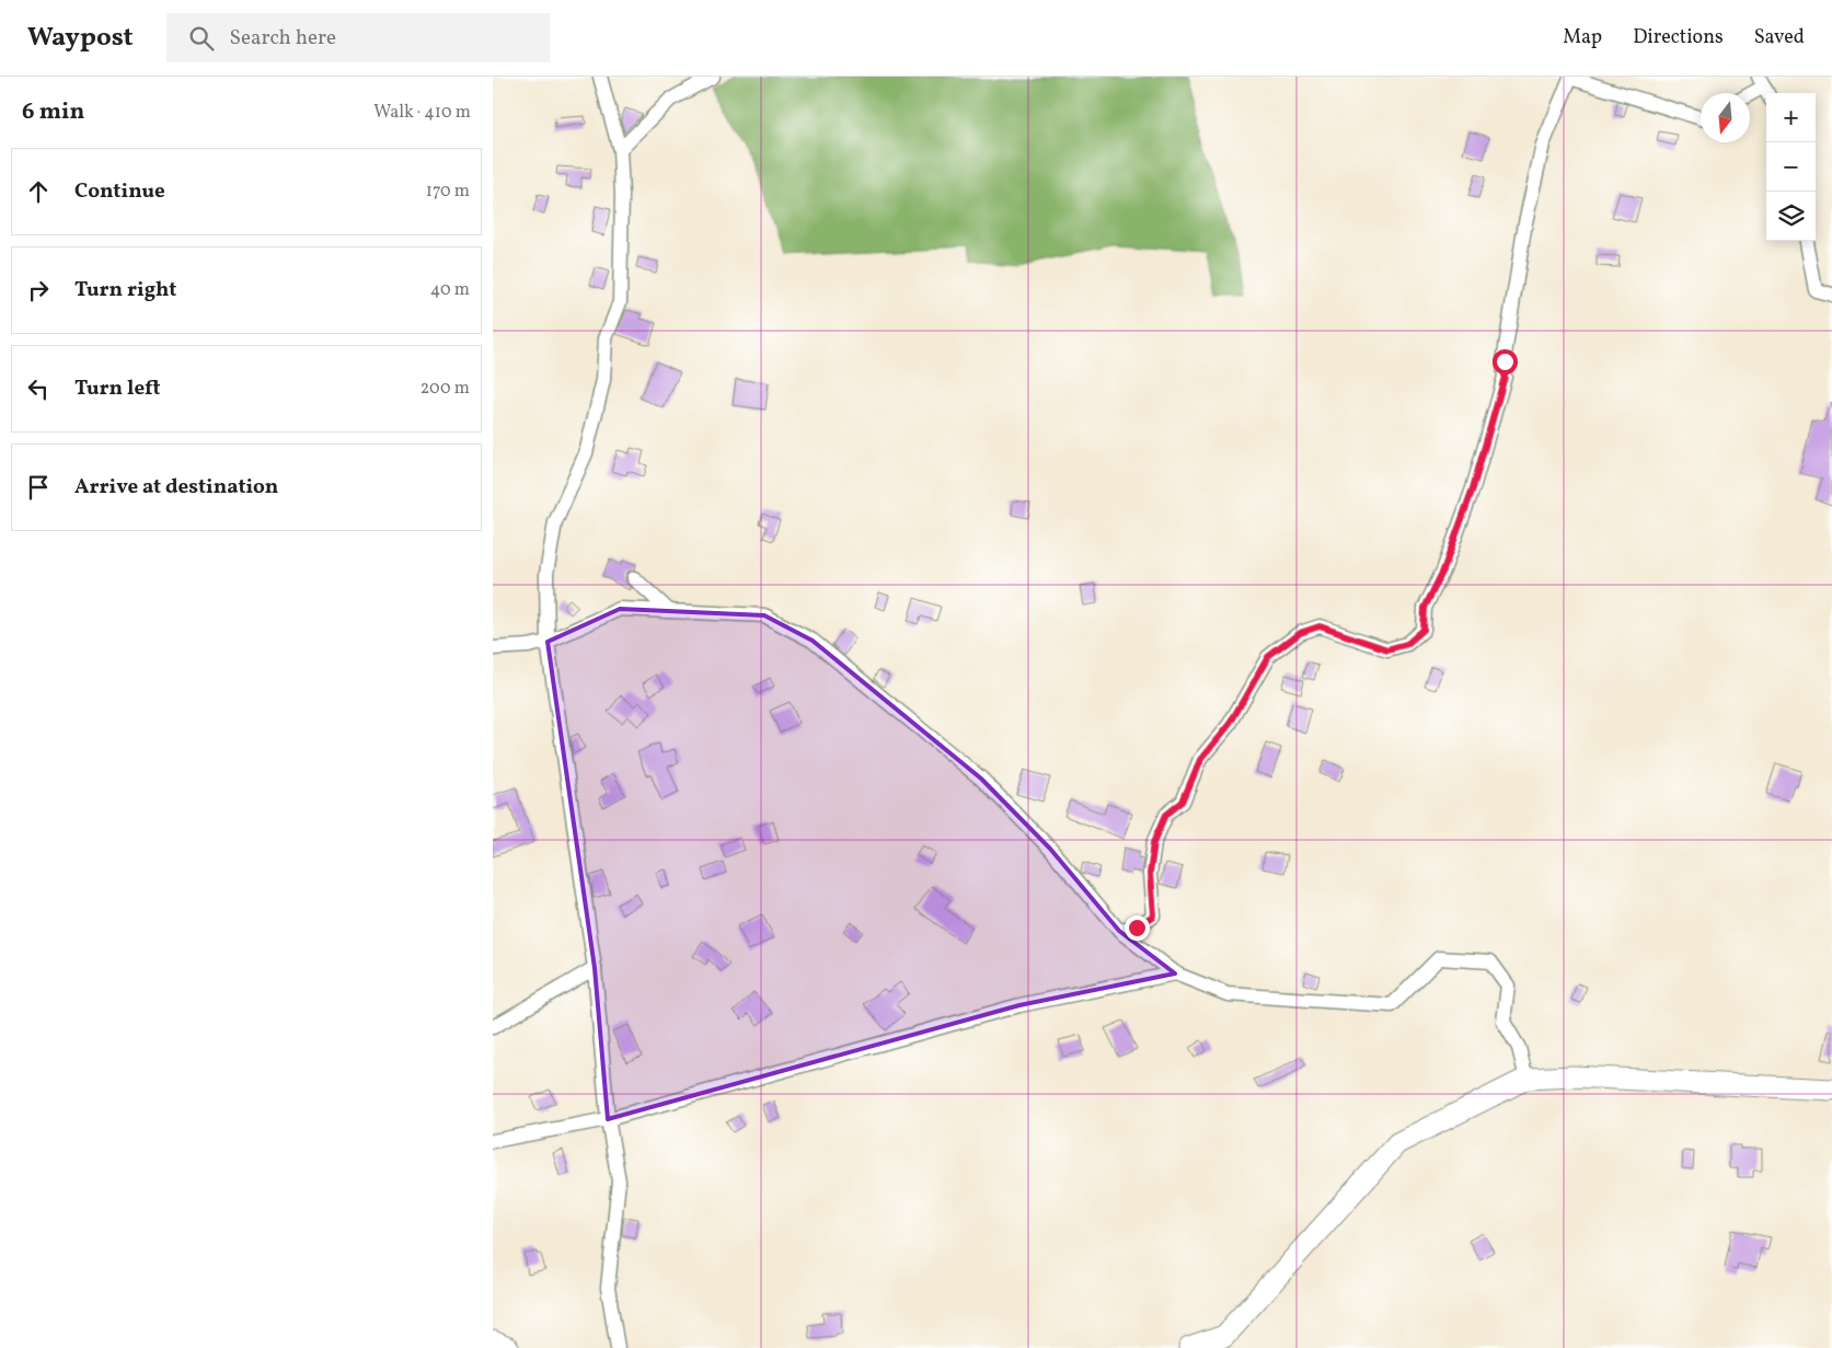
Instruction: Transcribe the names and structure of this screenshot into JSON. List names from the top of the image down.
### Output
{
  "north": "bottom",
  "page": {
    "header": "Waypost",
    "search": "Search here",
    "nav": ["Map", "Directions", "Saved"],
    "heading": ["6 min", "Walk · 410 m"],
    "map_buttons": ["+", "−"],
    "list": [
      ["Continue", "170 m"],
      ["Turn right", "40 m"],
      ["Turn left", "200 m"],
      "Arrive at destination"
    ]
  }
}
